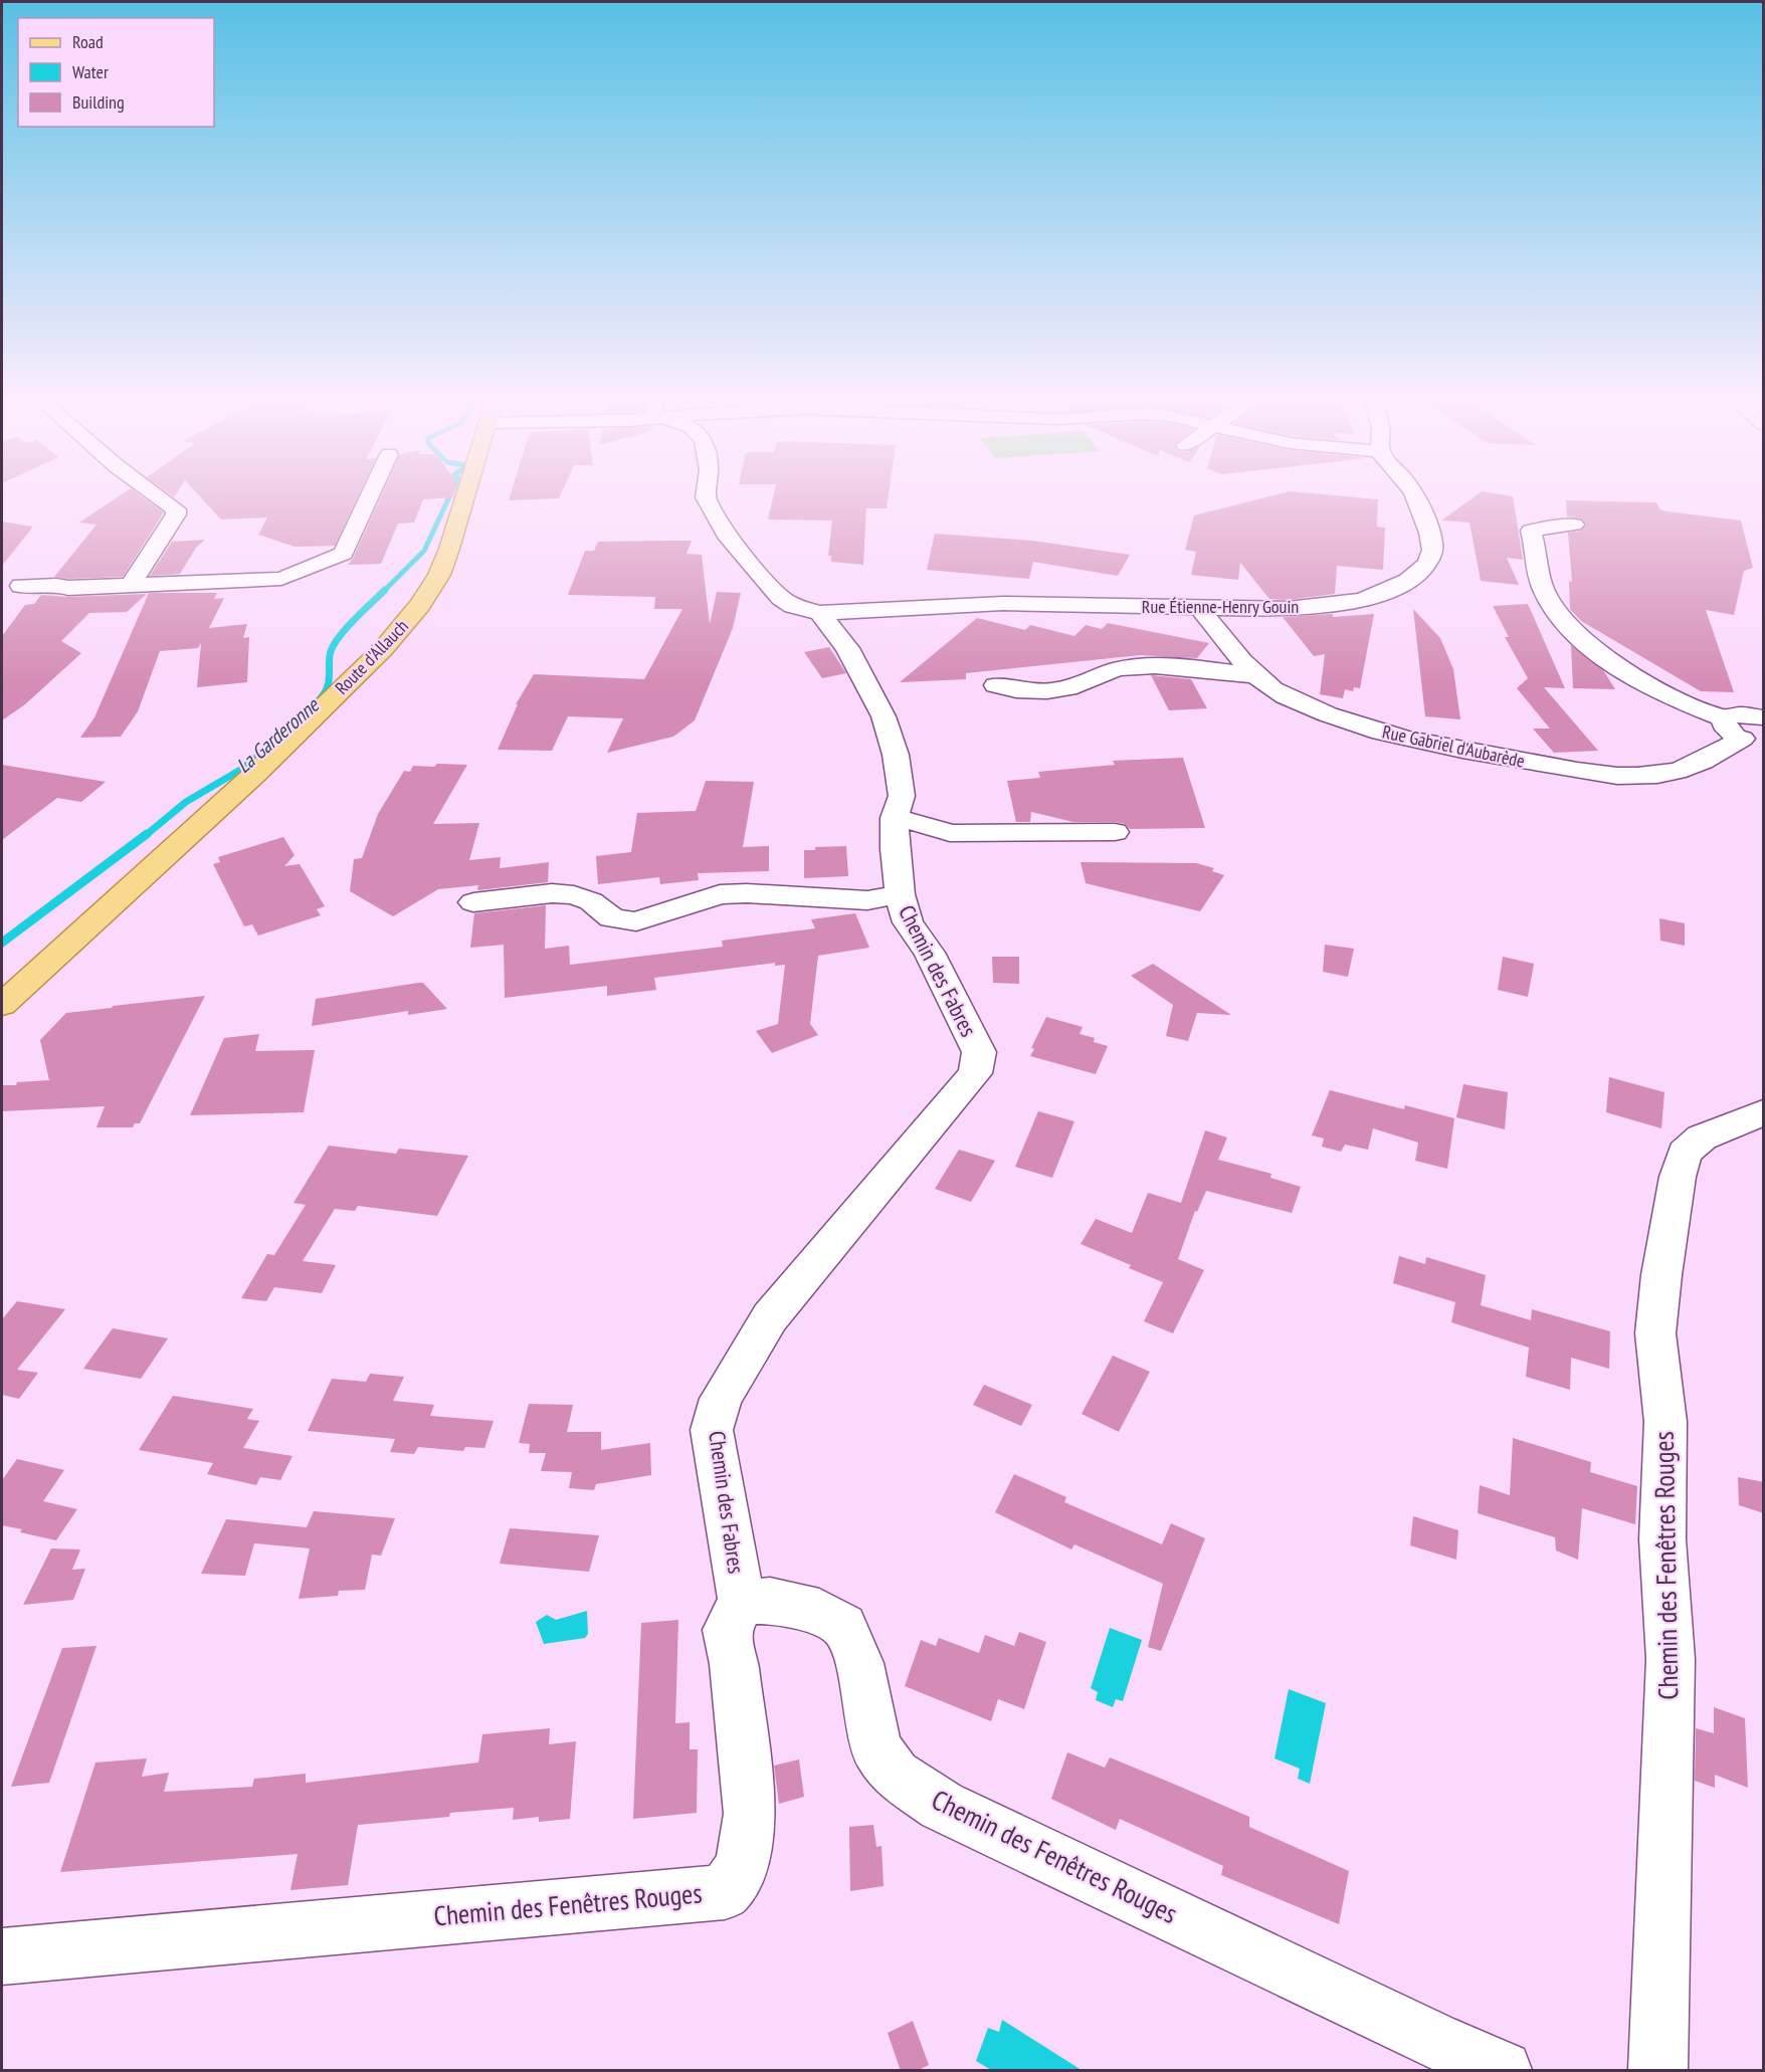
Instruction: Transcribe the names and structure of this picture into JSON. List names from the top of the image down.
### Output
{
  "streets": {
    "main road": ["Route d'Allauch"],
    "street": [
      "Rue Étienne-Henry Gouin",
      "Rue Gabriel d'Aubarède",
      "Chemin des Fabres",
      "Chemin des Fenêtres Rouges"
    ]
  },
  "crossings": [
    ["Rue Étienne-Henry Gouin", "Rue Gabriel d'Aubarède"],
    ["Rue Étienne-Henry Gouin", "Chemin des Fabres"],
    ["Chemin des Fabres", "Chemin des Fenêtres Rouges"]
  ],
  "water": ["La Garderonne"],
  "legend": ["Road", "Water", "Building"]
}
